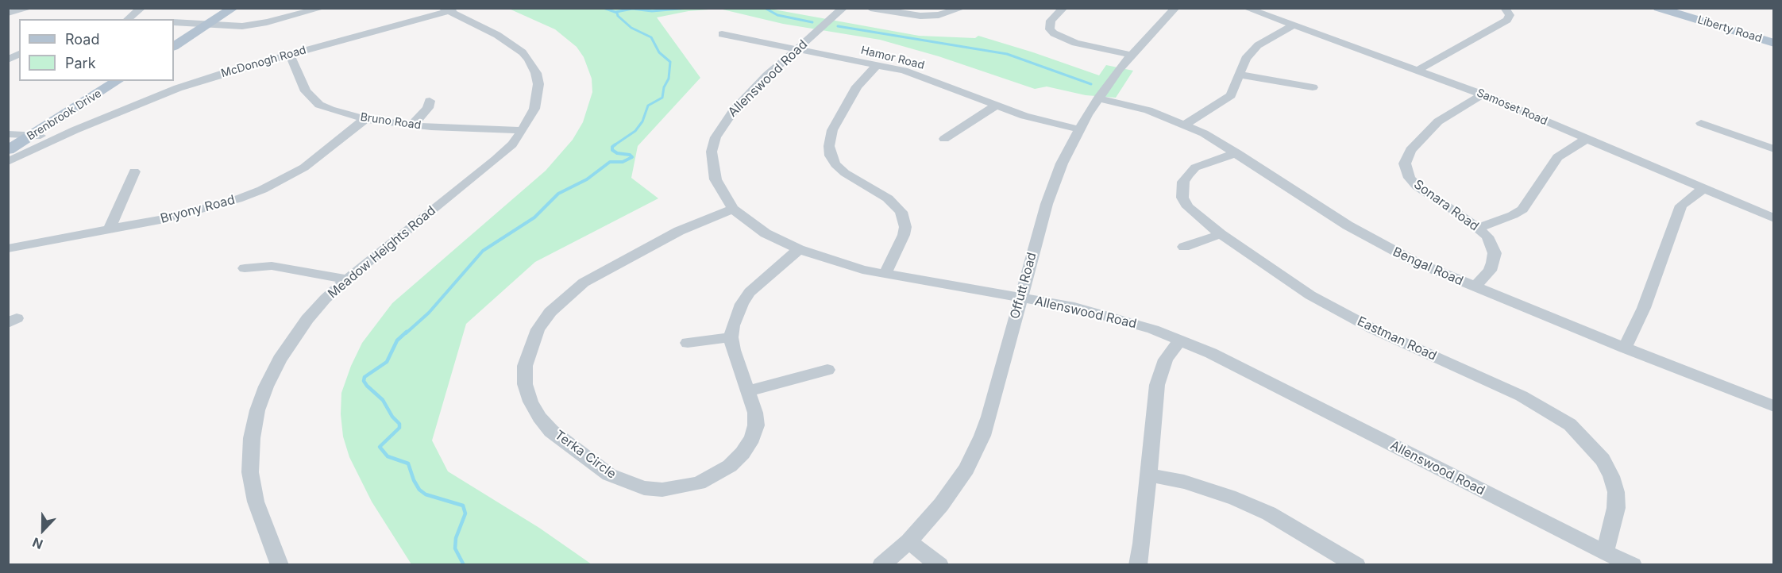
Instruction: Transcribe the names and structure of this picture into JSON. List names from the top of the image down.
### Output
{
  "streets": {
    "main road": ["Liberty Road", "Brenbrook Drive"],
    "street": [
      "Hamor Road",
      "McDonogh Road",
      "Allenswood Road",
      "Samoset Road",
      "Bruno Road",
      "Sonara Road",
      "Bryony Road",
      "Meadow Heights Road",
      "Bengal Road",
      "Offutt Road",
      "Eastman Road",
      "Terka Circle"
    ]
  },
  "crossings": [
    ["Hamor Road", "Allenswood Road"],
    ["Hamor Road", "Offutt Road"],
    ["McDonogh Road", "Brenbrook Drive"],
    ["McDonogh Road", "Bruno Road"],
    ["McDonogh Road", "Meadow Heights Road"],
    ["Allenswood Road", "Offutt Road"],
    ["Allenswood Road", "Eastman Road"],
    ["Allenswood Road", "Terka Circle"],
    ["Samoset Road", "Sonara Road"],
    ["Bruno Road", "Bryony Road"],
    ["Bruno Road", "Meadow Heights Road"],
    ["Sonara Road", "Bengal Road"],
    ["Bengal Road", "Offutt Road"],
    ["Bengal Road", "Eastman Road"]
  ],
  "legend": ["Road", "Park"],
  "north": "bottom"
}
